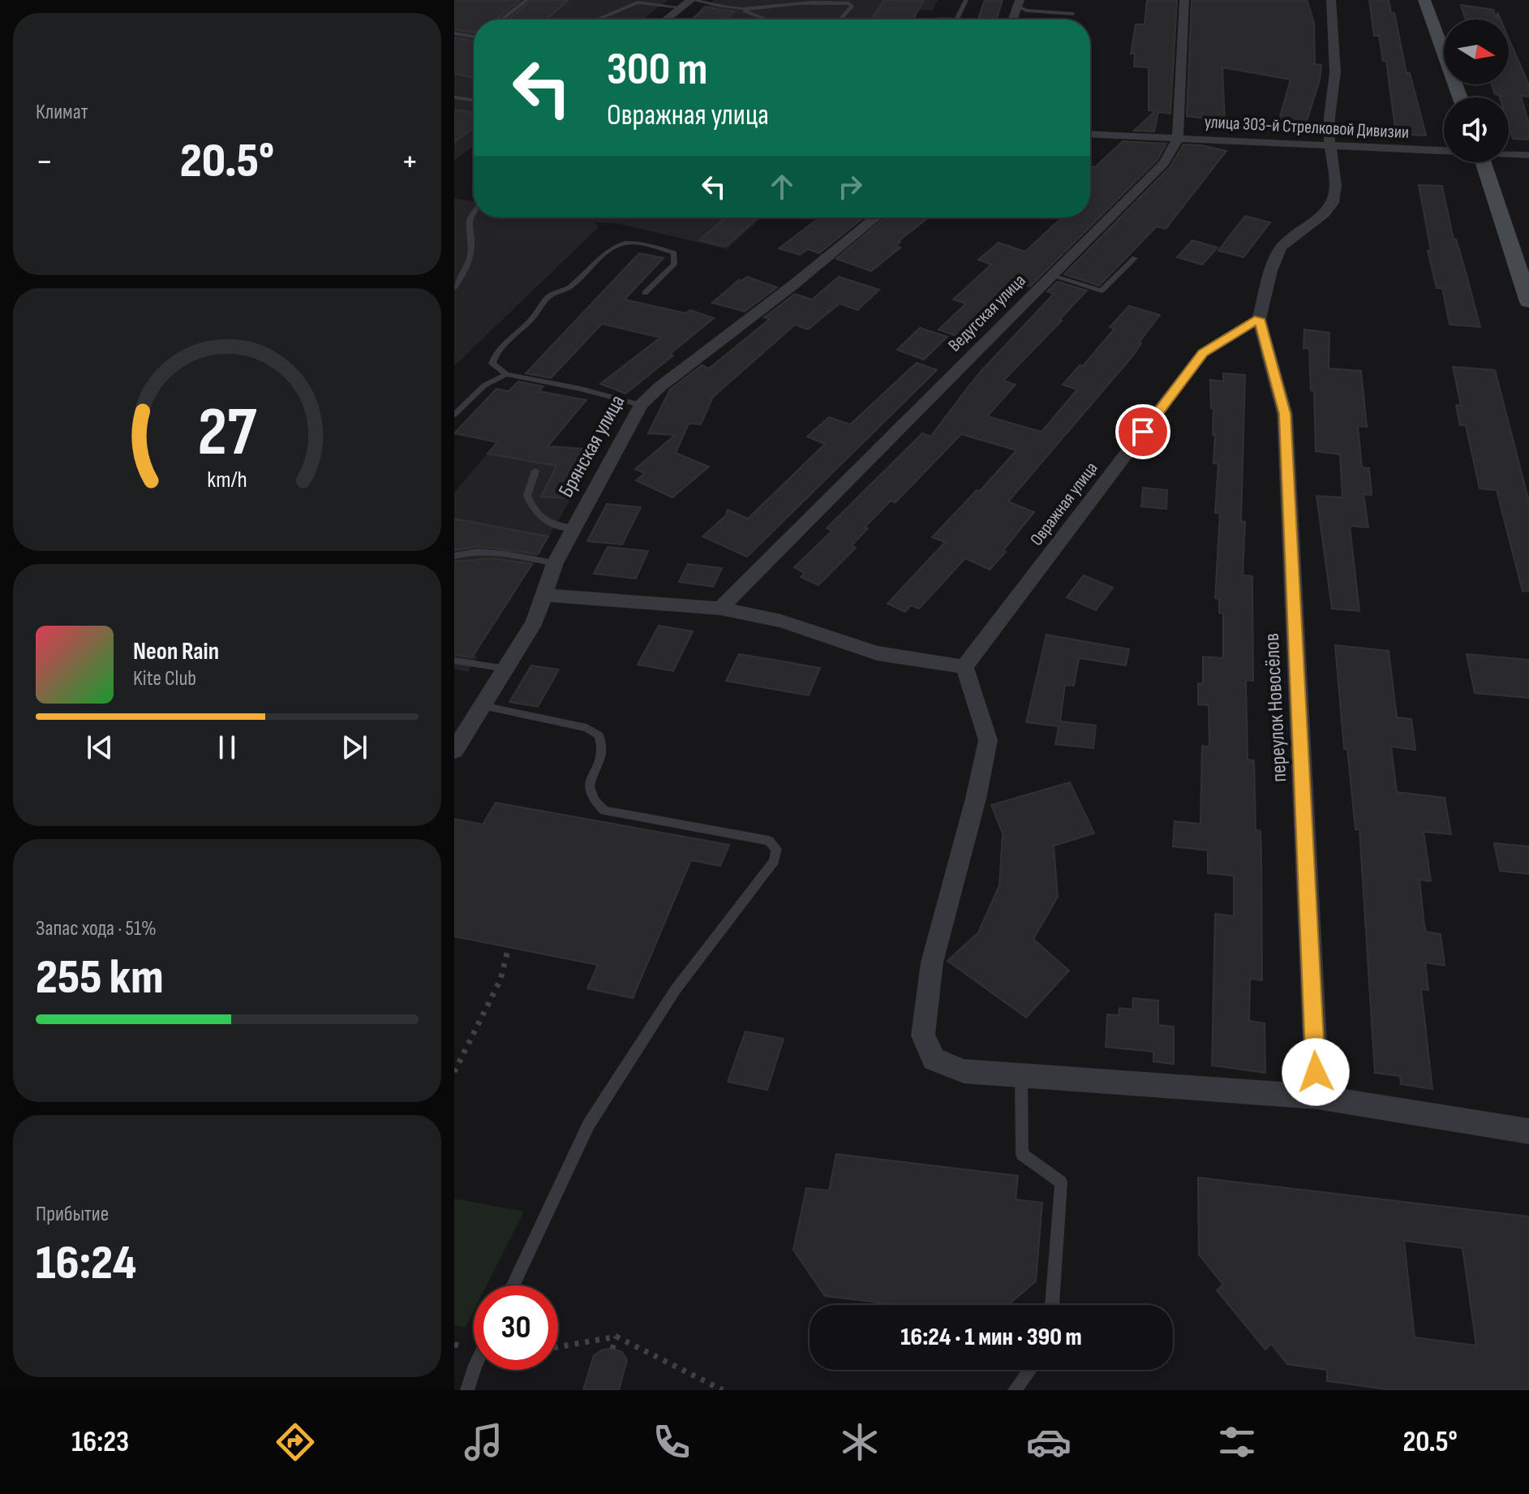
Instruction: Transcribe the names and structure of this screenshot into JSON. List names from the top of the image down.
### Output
{
  "streets": {
    "street": [
      "улица 303-й Стрелковой Дивизии",
      "Ведугская улица",
      "Брянская улица",
      "Овражная улица",
      "переулок Новосёлов"
    ]
  },
  "crossings": [
    ["улица 303-й Стрелковой Дивизии", "Ведугская улица"],
    ["Овражная улица", "переулок Новосёлов"]
  ],
  "north": "right",
  "page": {
    "tile": [
      "Климат",
      ["Запас хода · 51%", "255 km"],
      ["Прибытие", "16:24"]
    ],
    "turn": ["300 m", "Овражная улица"],
    "heat": ["−", "20.5°", "+"],
    "song": ["Neon Rain", "Kite Club"],
    "limit": "30",
    "trip": "16:24 · 1 мин · 390 m",
    "tabs": ["16:23", "20.5°"],
    "gauge": ["27", "km/h"]
  }
}
